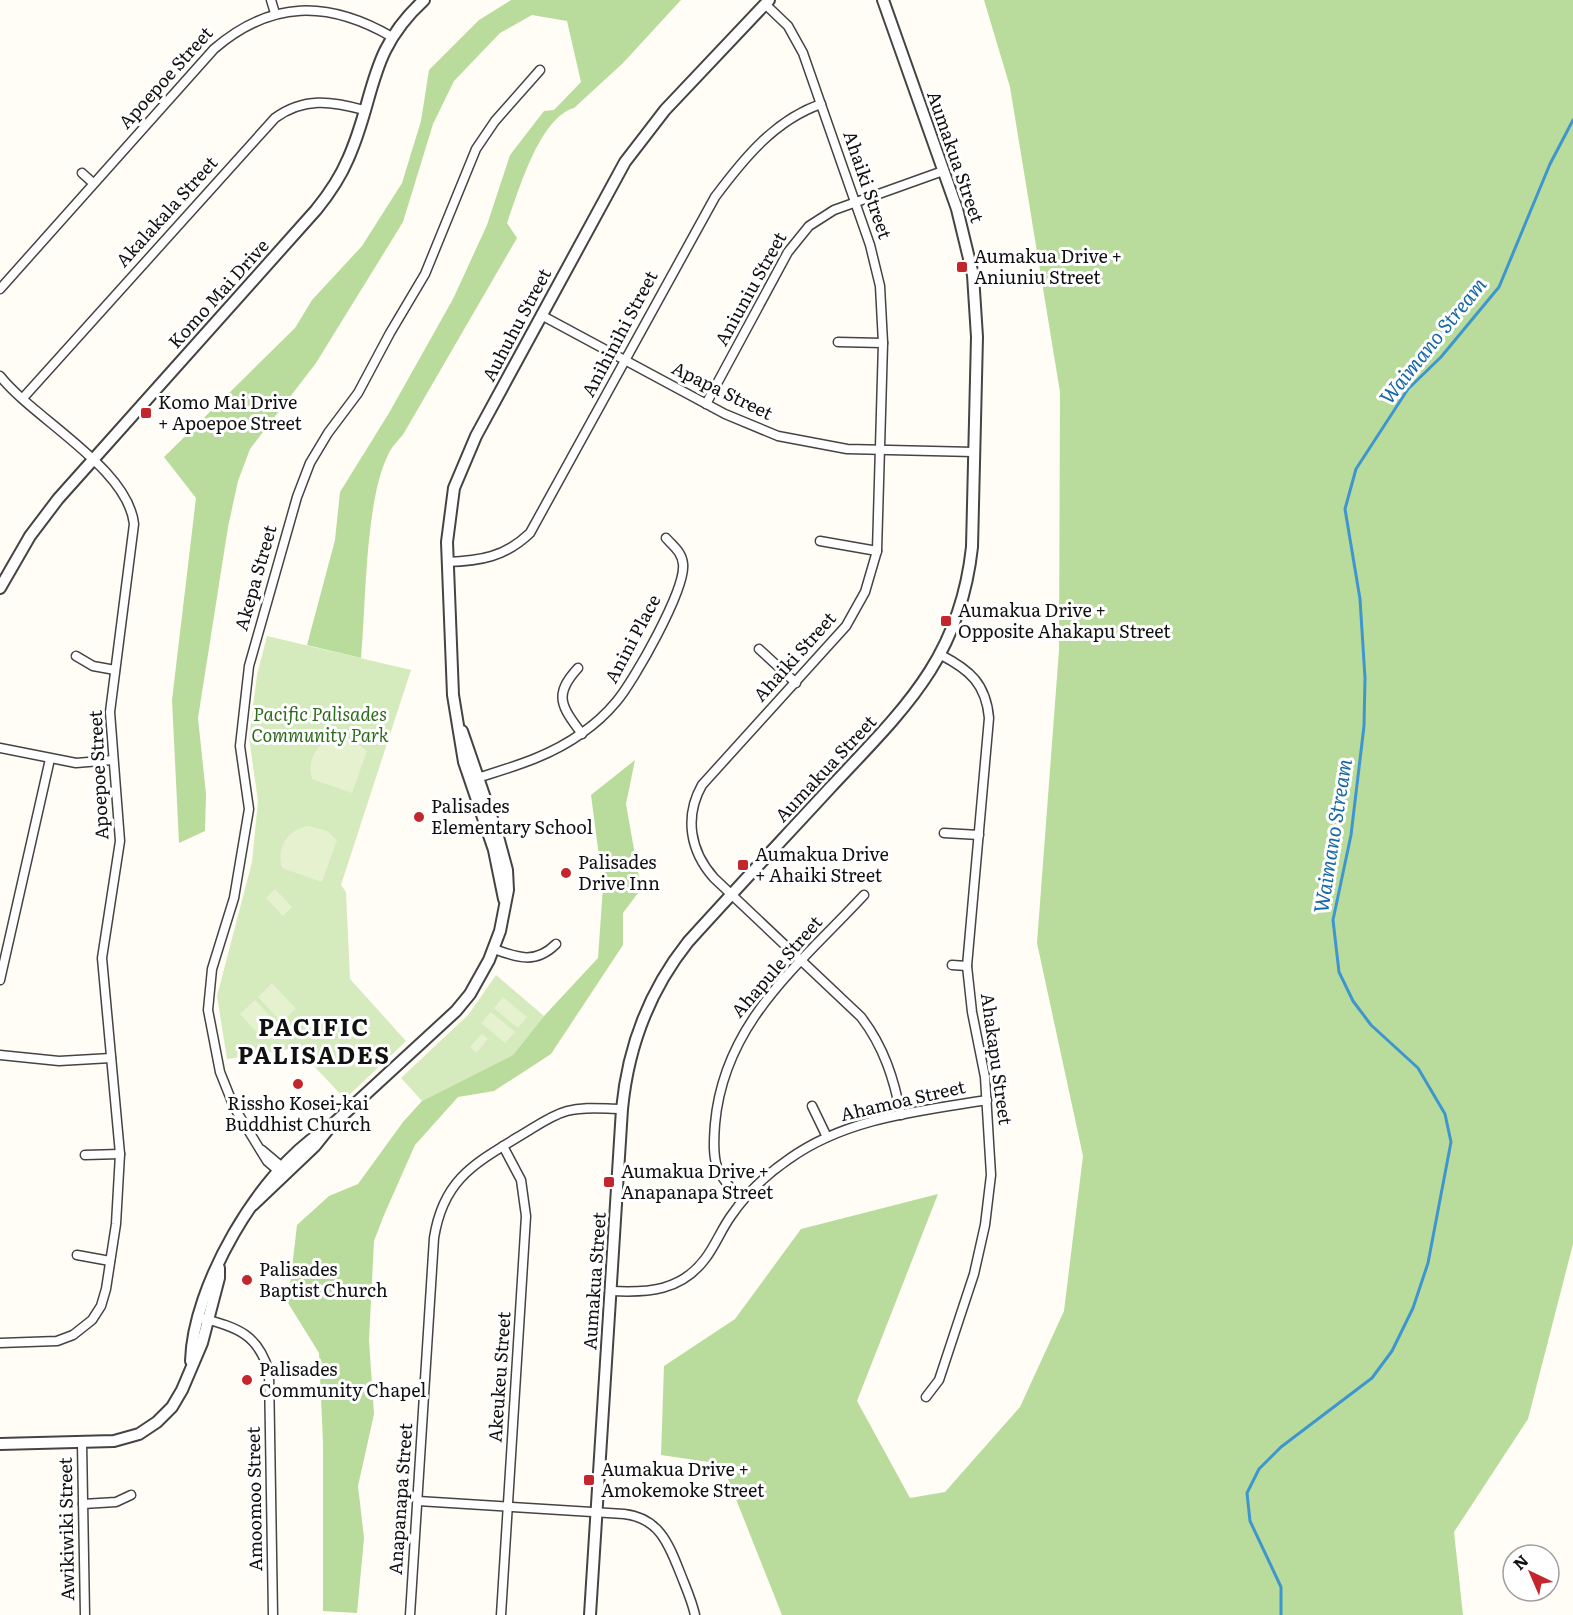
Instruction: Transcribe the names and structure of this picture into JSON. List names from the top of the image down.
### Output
{
  "streets": {
    "street": [
      "Apoepoe Street",
      "Aumakua Street",
      "Ahaiki Street",
      "Akalakala Street",
      "Aniuniu Street",
      "Komo Mai Drive",
      "Auhuhu Street",
      "Anihinihi Street",
      "Apapa Street",
      "Akepa Street",
      "Anini Place",
      "Ahapule Street",
      "Ahakapu Street",
      "Ahamoa Street",
      "Akeukeu Street",
      "Amoomoo Street",
      "Anapanapa Street",
      "Awikiwiki Street"
    ]
  },
  "crossings": [
    ["Apoepoe Street", "Akalakala Street"],
    ["Apoepoe Street", "Komo Mai Drive"],
    ["Aumakua Street", "Ahaiki Street"],
    ["Aumakua Street", "Aniuniu Street"],
    ["Aumakua Street", "Apapa Street"],
    ["Aumakua Street", "Ahakapu Street"],
    ["Aumakua Street", "Ahamoa Street"],
    ["Aumakua Street", "Anapanapa Street"],
    ["Ahaiki Street", "Aniuniu Street"],
    ["Ahaiki Street", "Auhuhu Street"],
    ["Ahaiki Street", "Anihinihi Street"],
    ["Ahaiki Street", "Apapa Street"],
    ["Ahaiki Street", "Ahapule Street"],
    ["Ahaiki Street", "Ahamoa Street"],
    ["Akalakala Street", "Komo Mai Drive"],
    ["Aniuniu Street", "Apapa Street"],
    ["Auhuhu Street", "Anihinihi Street"],
    ["Auhuhu Street", "Apapa Street"],
    ["Auhuhu Street", "Akepa Street"],
    ["Auhuhu Street", "Anini Place"],
    ["Auhuhu Street", "Amoomoo Street"],
    ["Auhuhu Street", "Awikiwiki Street"],
    ["Anihinihi Street", "Apapa Street"],
    ["Ahapule Street", "Ahamoa Street"],
    ["Ahakapu Street", "Ahamoa Street"],
    ["Akeukeu Street", "Anapanapa Street"]
  ],
  "districts": ["PACIFIC PALISADES"],
  "water": ["Waimano Stream"],
  "parks": ["Pacific Palisades Community Park"],
  "places": {
    "transit": [
      "Aumakua Drive + Aniuniu Street",
      "Komo Mai Drive + Apoepoe Street",
      "Aumakua Drive + Opposite Ahakapu Street",
      "Aumakua Drive + Ahaiki Street",
      "Aumakua Drive + Anapanapa Street",
      "Aumakua Drive + Amokemoke Street"
    ],
    "other": [
      "Palisades Elementary School",
      "Palisades Drive Inn",
      "Rissho Kosei-kai Buddhist Church",
      "Palisades Baptist Church",
      "Palisades Community Chapel"
    ]
  },
  "north": "top left"
}
